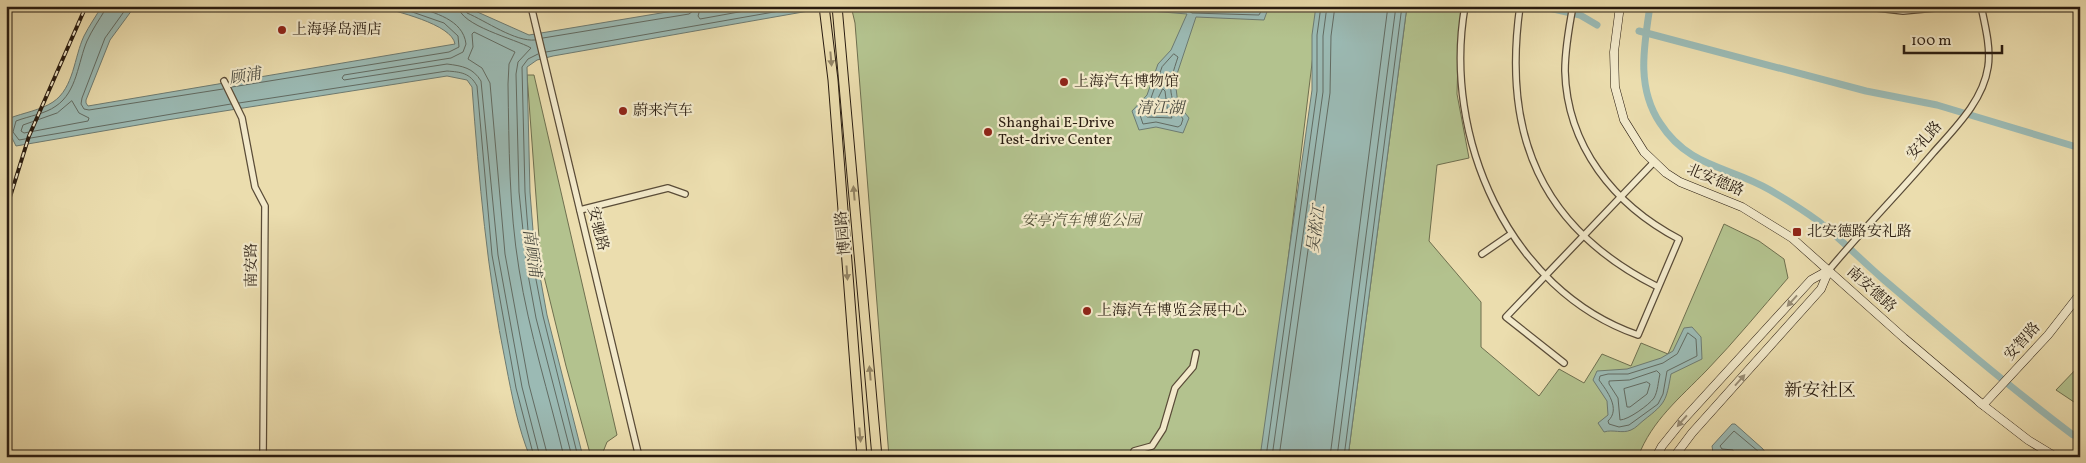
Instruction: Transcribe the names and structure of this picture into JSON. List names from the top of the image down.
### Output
{
  "streets": {
    "main road": ["博园路"],
    "street": [
      "安礼路",
      "北安德路",
      "安驰路",
      "南安路",
      "南安德路",
      "安智路"
    ]
  },
  "crossings": [
    ["安礼路", "北安德路"],
    ["安礼路", "南安德路"],
    ["北安德路", "南安德路"],
    ["南安德路", "安智路"]
  ],
  "districts": ["新安社区"],
  "water": [
    "顾浦",
    "清江湖",
    "吴淞江",
    "南顾浦"
  ],
  "parks": ["安亭汽车博览公园"],
  "places": {
    "other": [
      "上海驿岛酒店",
      "上海汽车博物馆",
      "蔚来汽车",
      "Shanghai E-Drive Test-drive Center",
      "上海汽车博览会展中心"
    ],
    "transit": ["北安德路安礼路"]
  },
  "scale_bar": "100 m"
}
